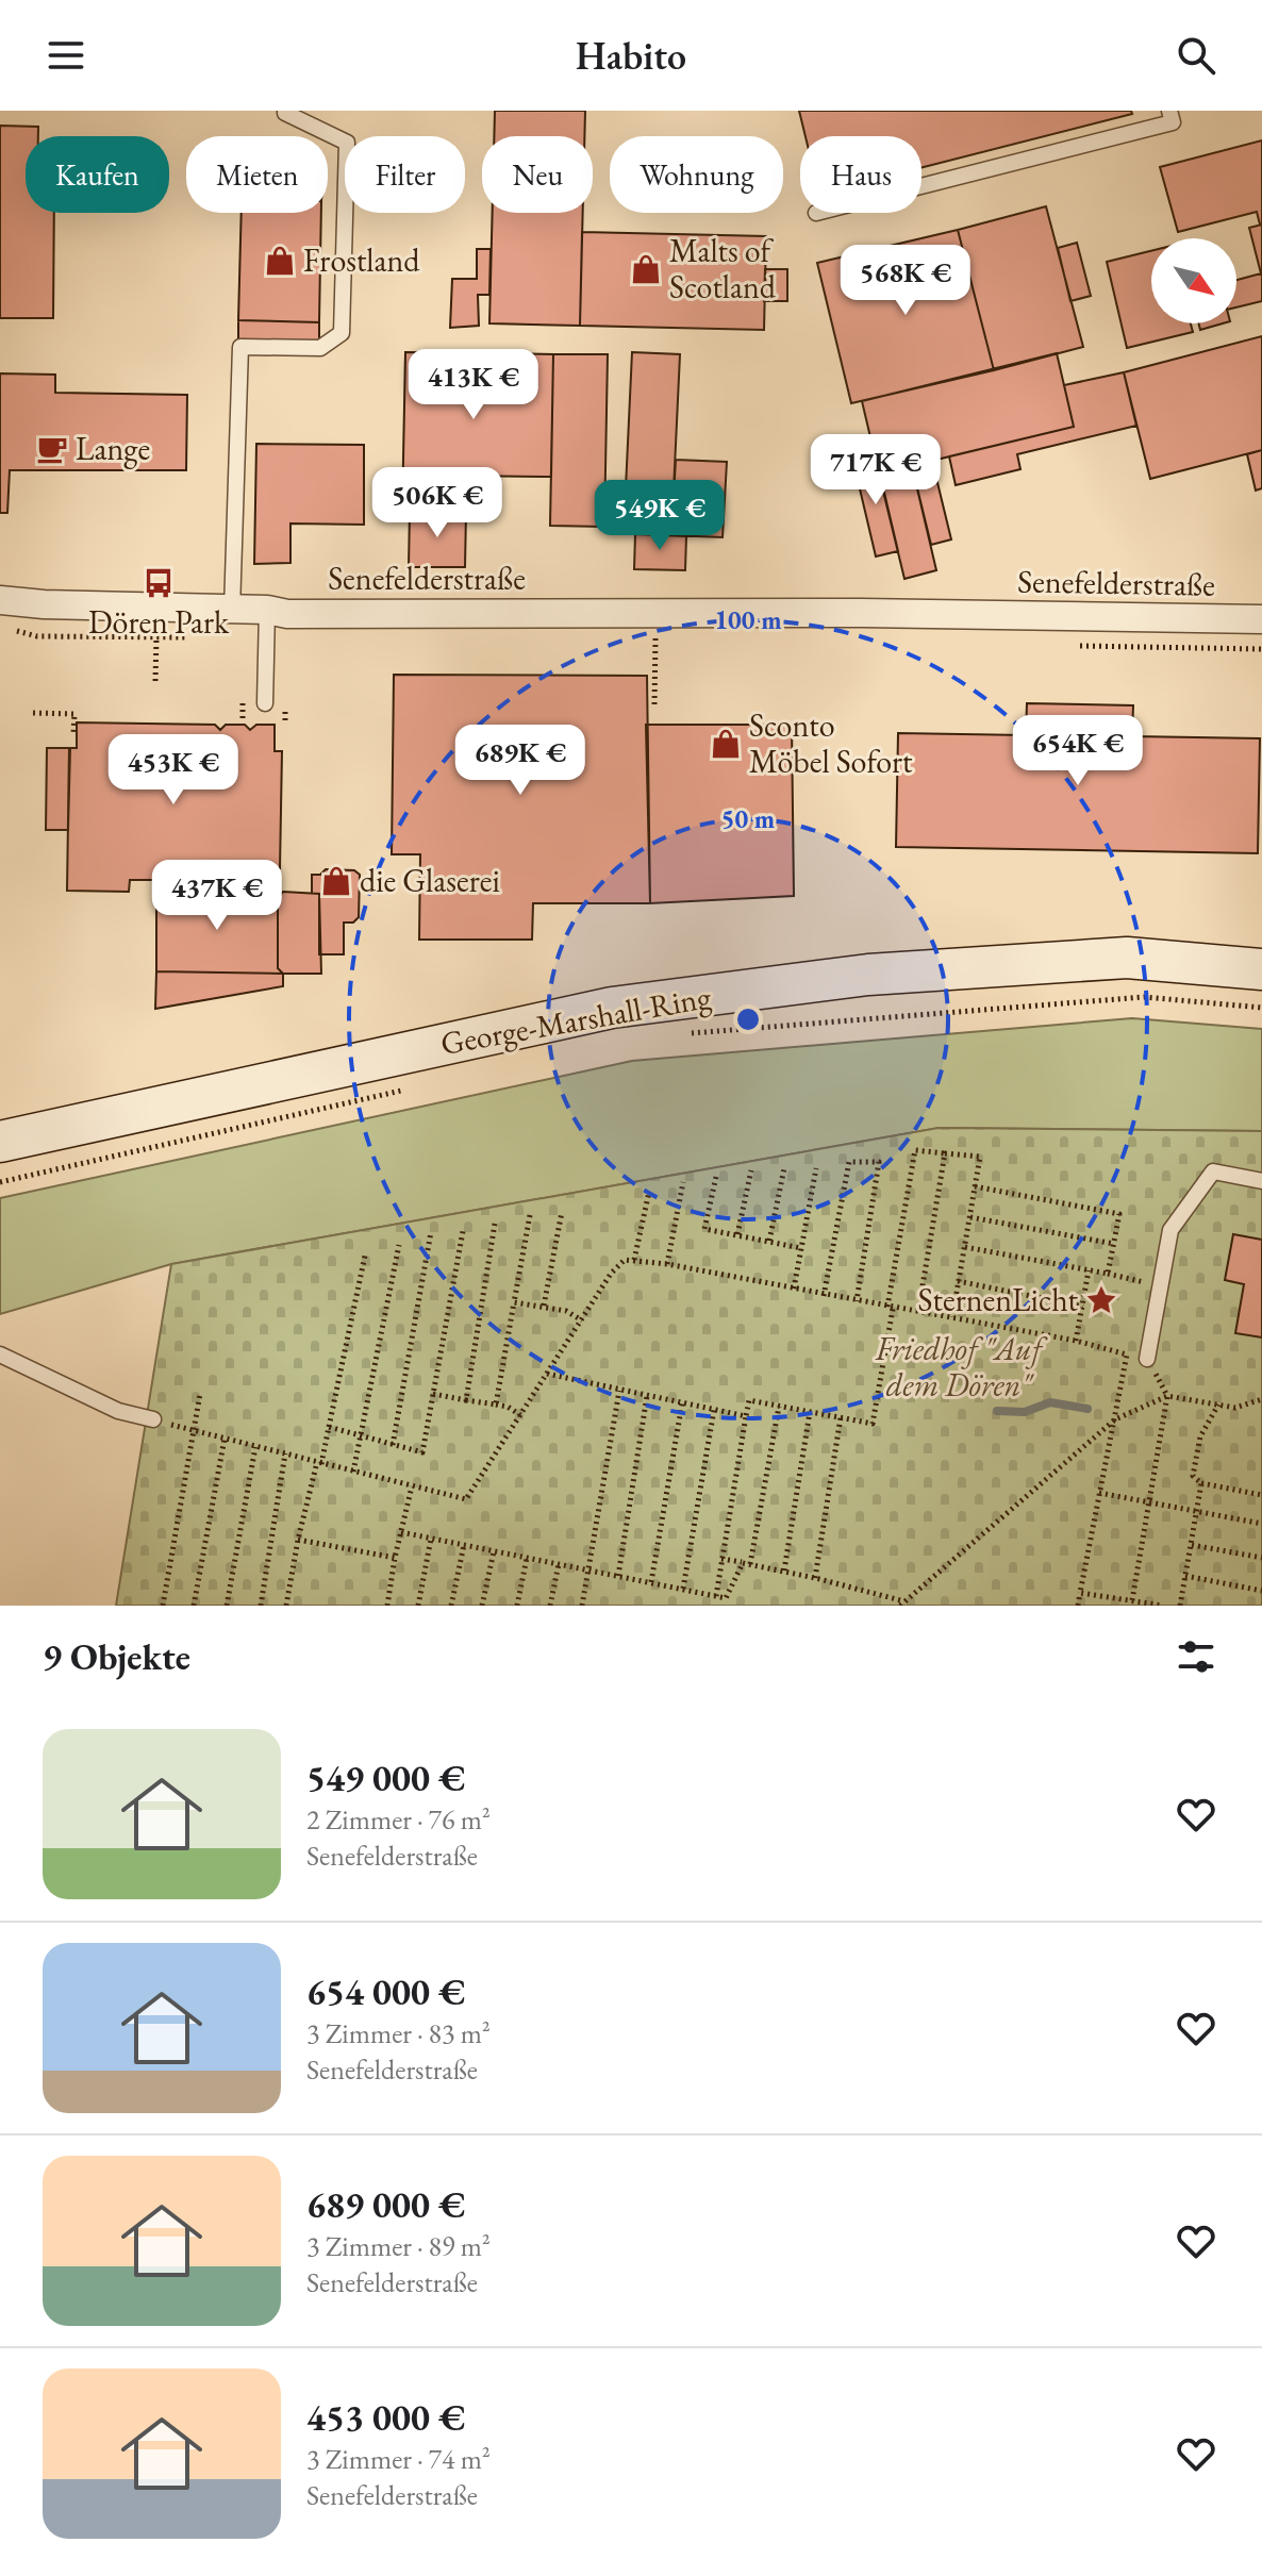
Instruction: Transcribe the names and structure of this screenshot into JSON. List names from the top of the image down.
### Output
{
  "streets": {
    "main road": ["George-Marshall-Ring"],
    "street": ["Senefelderstraße"]
  },
  "parks": ["Friedhof \"Auf dem Dören\""],
  "places": {
    "shop": [
      "Frostland",
      "Malts of Scotland",
      "Sconto Möbel Sofort",
      "die Glaserei"
    ],
    "cafe": ["Lange"],
    "bus stop": ["Dören Park"],
    "place": ["SternenLicht"]
  },
  "north": "bottom right",
  "page": {
    "header": "Habito",
    "chip": [
      "Kaufen",
      "Mieten",
      "Filter",
      "Neu",
      "Wohnung",
      "Haus"
    ],
    "price": [
      "568K €",
      "413K €",
      "717K €",
      "506K €",
      "549K €",
      "654K €",
      "689K €",
      "453K €",
      "437K €"
    ],
    "heading": "9 Objekte",
    "list": [
      {
        "name": "549 000 €",
        "note": "2 Zimmer · 76 m² · Senefelderstraße"
      },
      {
        "name": "654 000 €",
        "note": "3 Zimmer · 83 m² · Senefelderstraße"
      },
      {
        "name": "689 000 €",
        "note": "3 Zimmer · 89 m² · Senefelderstraße"
      },
      {
        "name": "453 000 €",
        "note": "3 Zimmer · 74 m² · Senefelderstraße"
      }
    ]
  },
  "rings": ["100 m", "50 m"]
}
